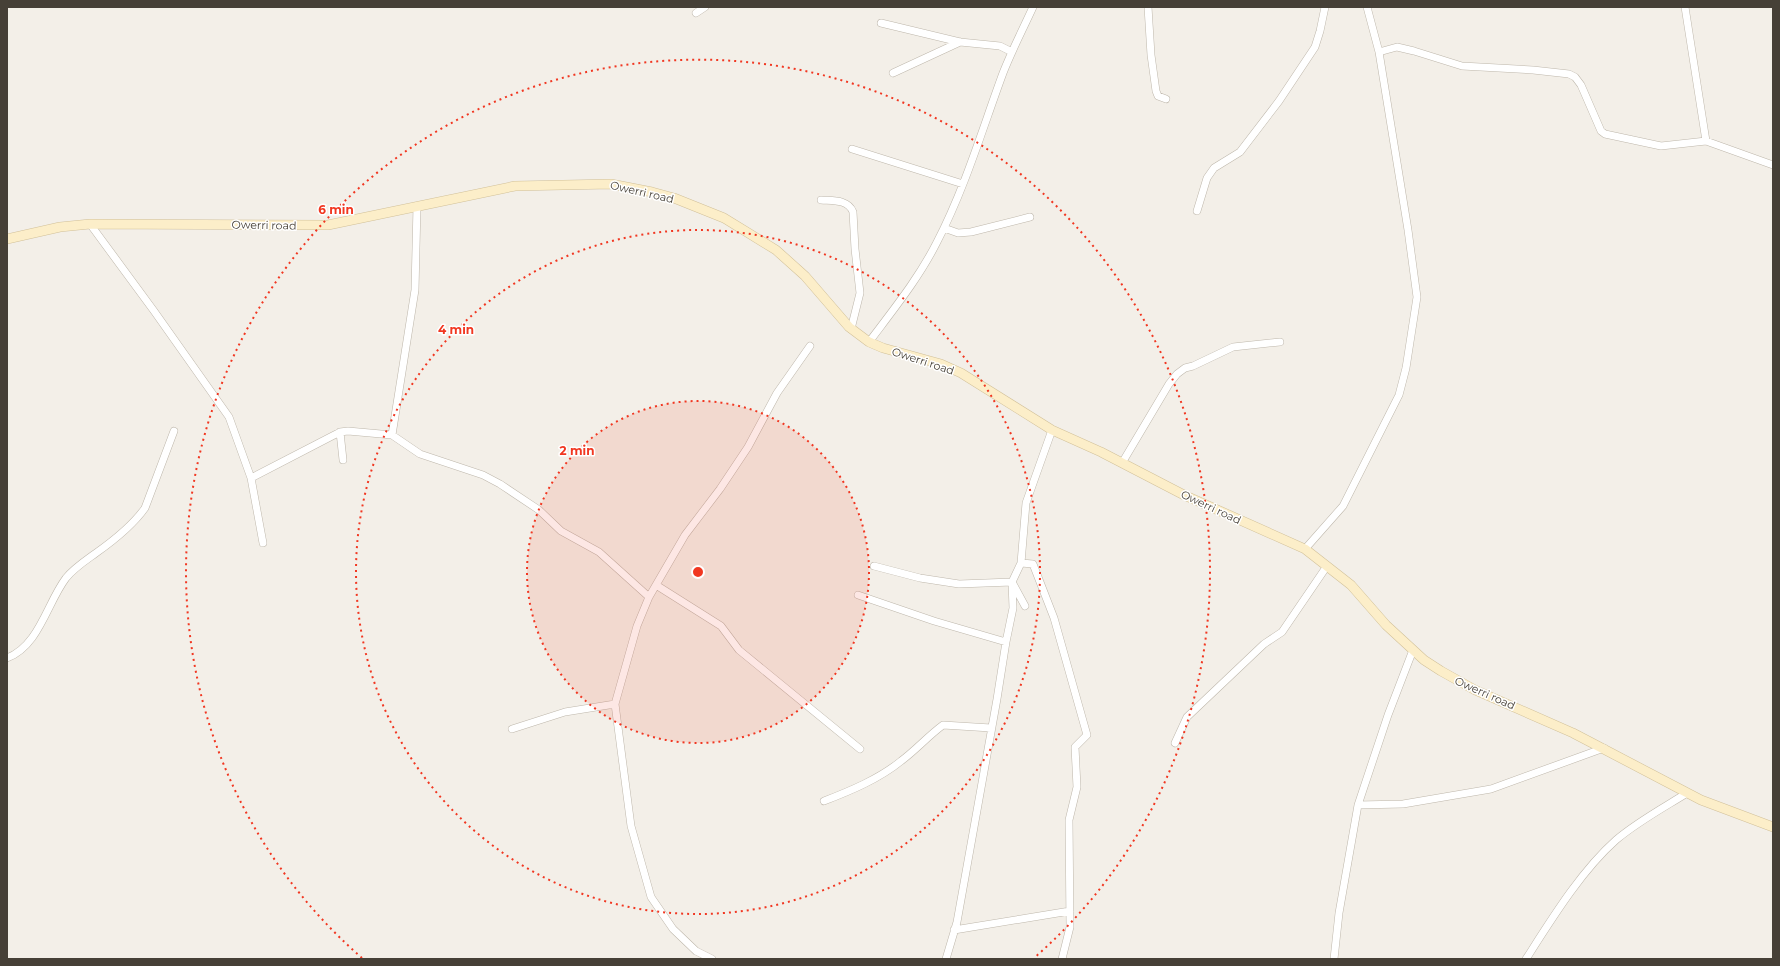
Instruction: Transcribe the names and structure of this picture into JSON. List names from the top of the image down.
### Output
{
  "streets": {
    "main road": ["Owerri road"]
  },
  "rings": ["6 min", "4 min", "2 min"]
}
